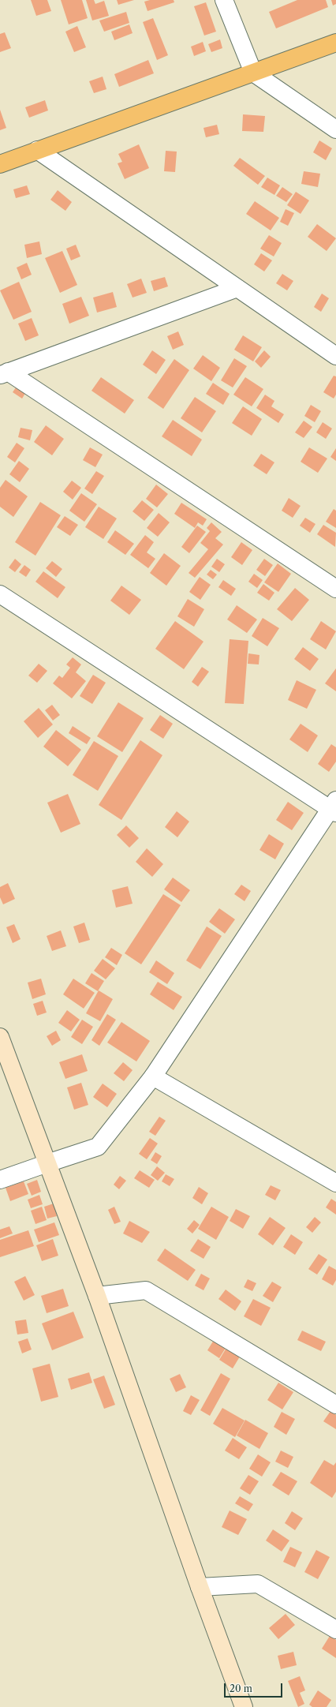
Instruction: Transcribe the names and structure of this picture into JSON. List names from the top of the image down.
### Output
{
  "scale_bar": "20 m"
}
